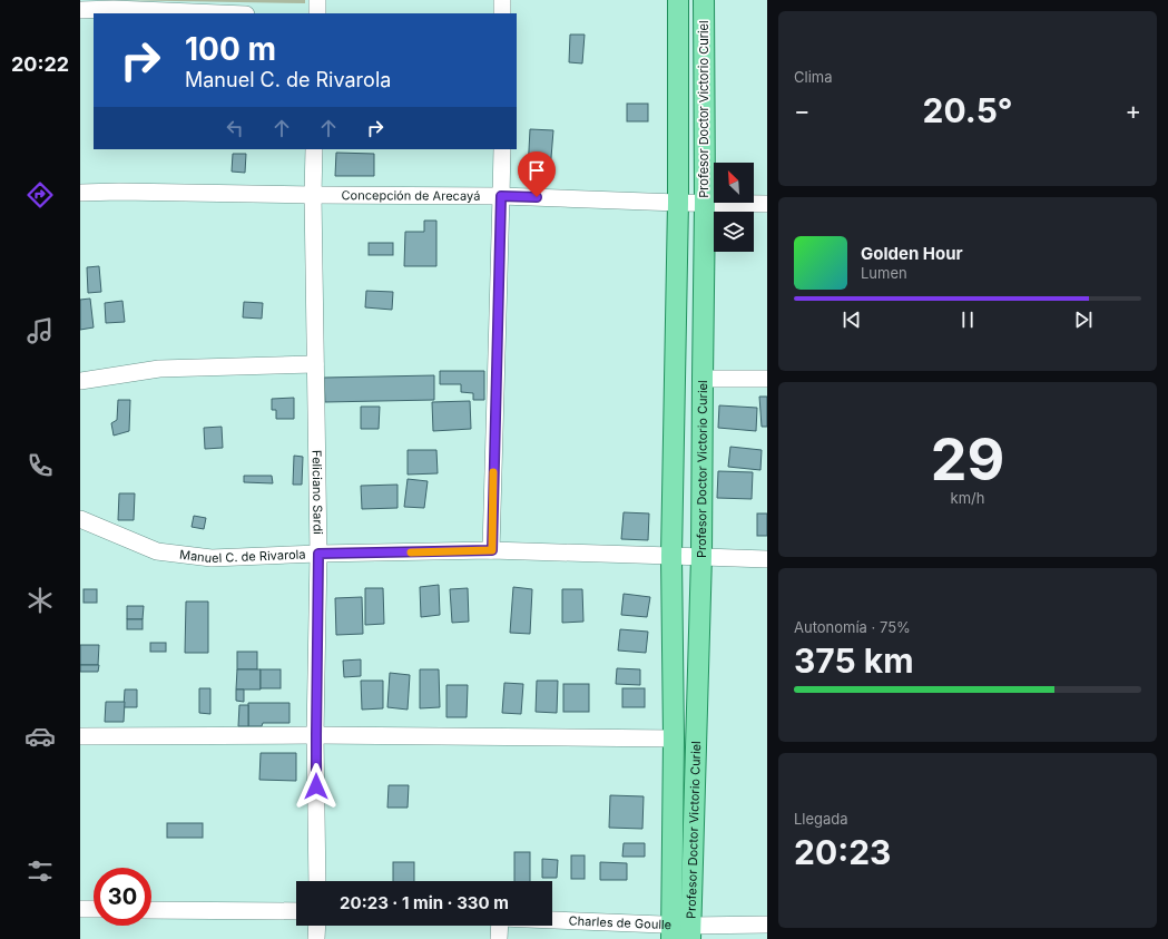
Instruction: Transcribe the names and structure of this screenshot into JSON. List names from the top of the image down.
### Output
{
  "streets": {
    "main road": ["Profesor Doctor Victorio Curiel"],
    "street": [
      "Concepción de Arecayá",
      "Feliciano Sardi",
      "Manuel C. de Rivarola",
      "Charles de Goulle"
    ]
  },
  "crossings": [
    ["Profesor Doctor Victorio Curiel", "Concepción de Arecayá"],
    ["Profesor Doctor Victorio Curiel", "Manuel C. de Rivarola"],
    ["Profesor Doctor Victorio Curiel", "Charles de Goulle"],
    ["Concepción de Arecayá", "Feliciano Sardi"],
    ["Feliciano Sardi", "Manuel C. de Rivarola"]
  ],
  "north": "top left",
  "page": {
    "tabs": "20:22",
    "tile": [
      "Clima",
      ["29", "km/h"],
      ["Autonomía · 75%", "375 km"],
      ["Llegada", "20:23"]
    ],
    "turn": ["100 m", "Manuel C. de Rivarola"],
    "heat": ["−", "20.5°", "+"],
    "song": ["Golden Hour", "Lumen"],
    "limit": "30",
    "trip": "20:23 · 1 min · 330 m"
  }
}
